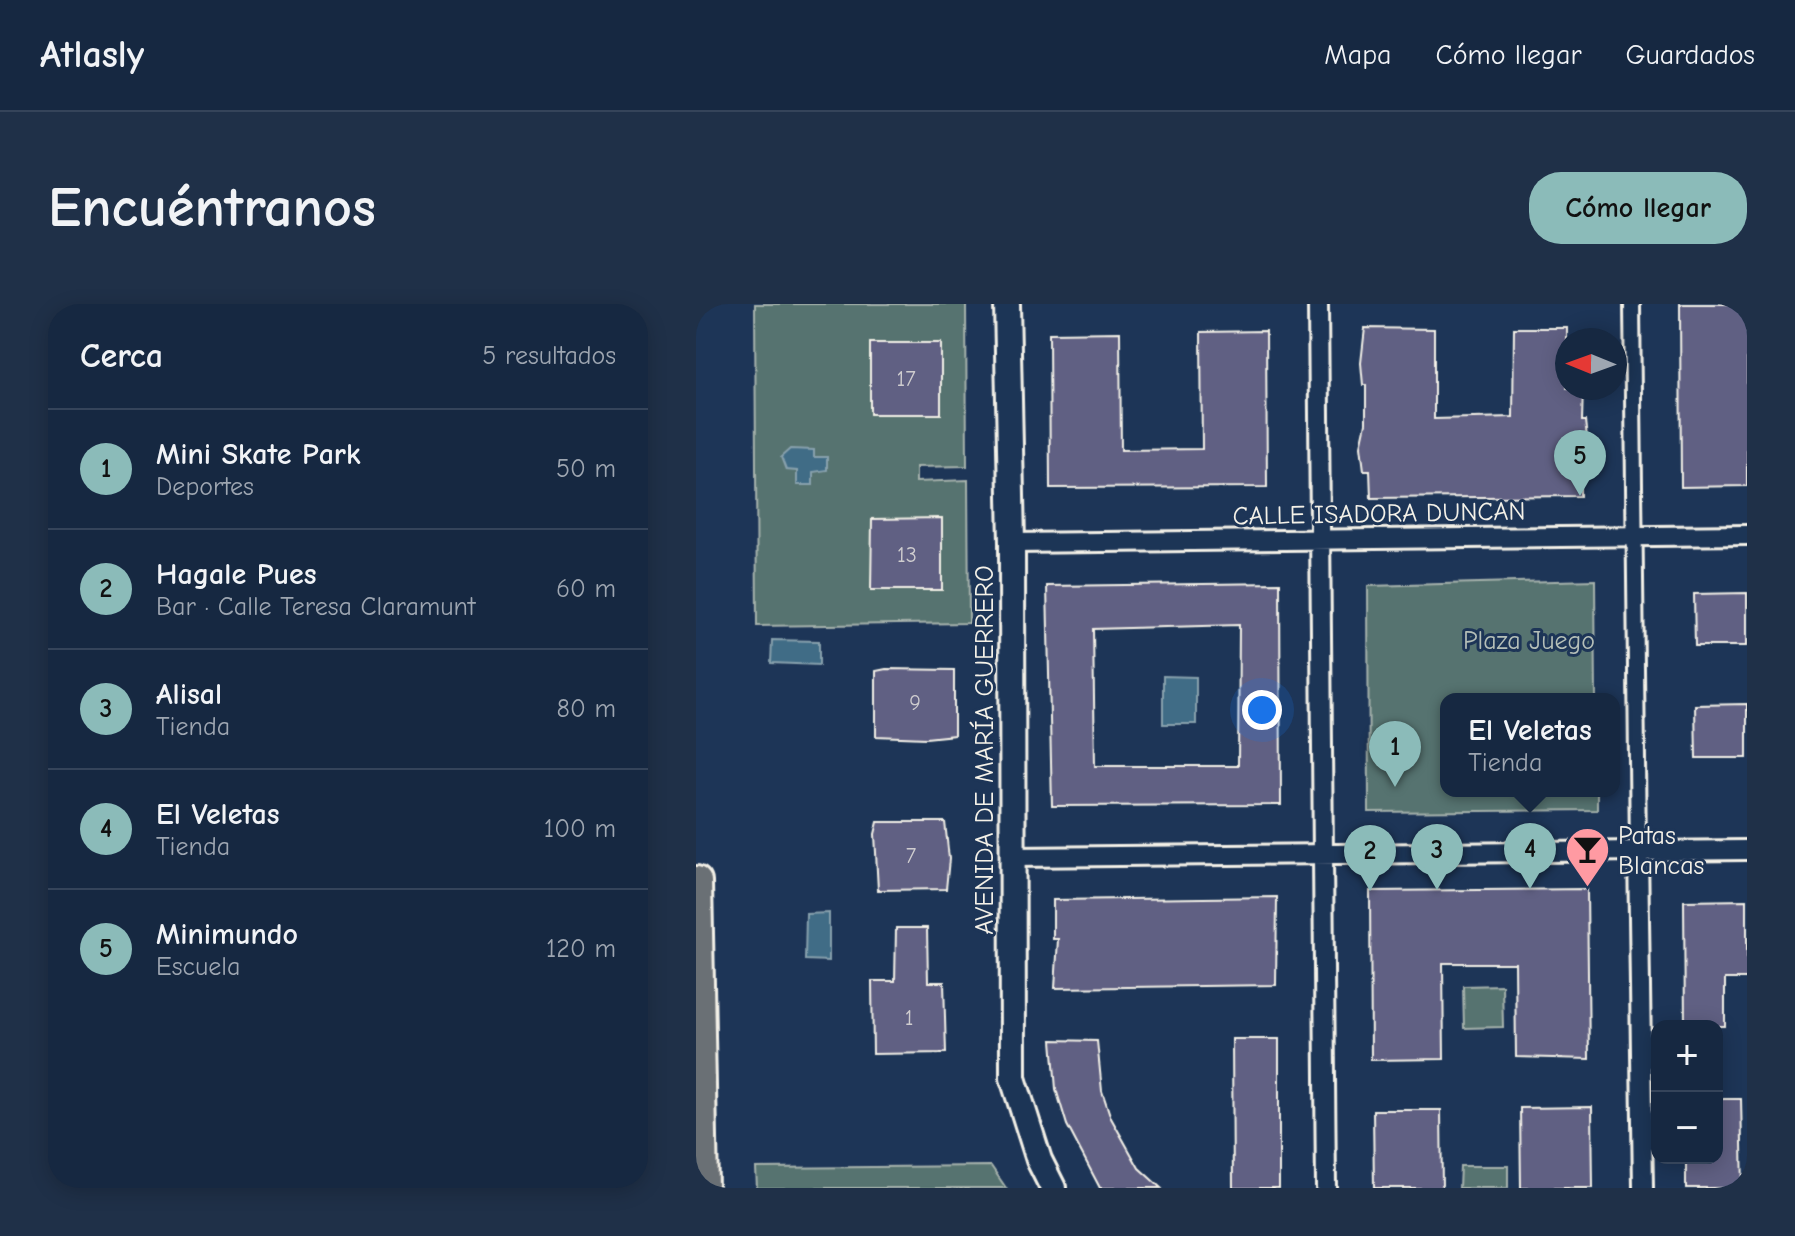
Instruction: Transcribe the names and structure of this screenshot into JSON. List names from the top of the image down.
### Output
{
  "streets": {
    "street": ["CALLE ISADORA DUNCAN", "AVENIDA DE MARÍA GUERRERO"]
  },
  "crossings": [
    ["CALLE ISADORA DUNCAN", "AVENIDA DE MARÍA GUERRERO"]
  ],
  "parks": ["Plaza Juego"],
  "places": {
    "bar": ["Patas Blancas"]
  },
  "house_numbers": [
    "17",
    "13",
    "9",
    "7",
    "1"
  ],
  "north": "left",
  "page": {
    "header": "Atlasly",
    "nav": ["Mapa", "Cómo llegar", "Guardados"],
    "buttons": "Cómo llegar",
    "title": "Encuéntranos",
    "heading": ["Cerca", "5 resultados"],
    "list": [
      {
        "mark": "1",
        "name": "Mini Skate Park",
        "note": "Deportes",
        "value": "50 m"
      },
      {
        "mark": "2",
        "name": "Hagale Pues",
        "note": "Bar · Calle Teresa Claramunt",
        "value": "60 m"
      },
      {
        "mark": "3",
        "name": "Alisal",
        "note": "Tienda",
        "value": "80 m"
      },
      {
        "mark": "4",
        "name": "El Veletas",
        "note": "Tienda",
        "value": "100 m"
      },
      {
        "mark": "5",
        "name": "Minimundo",
        "note": "Escuela",
        "value": "120 m"
      }
    ],
    "pins": [
      "5",
      "1",
      "4",
      "3",
      "2"
    ],
    "popup": ["El Veletas", "Tienda"],
    "map_buttons": ["+", "−"]
  }
}
